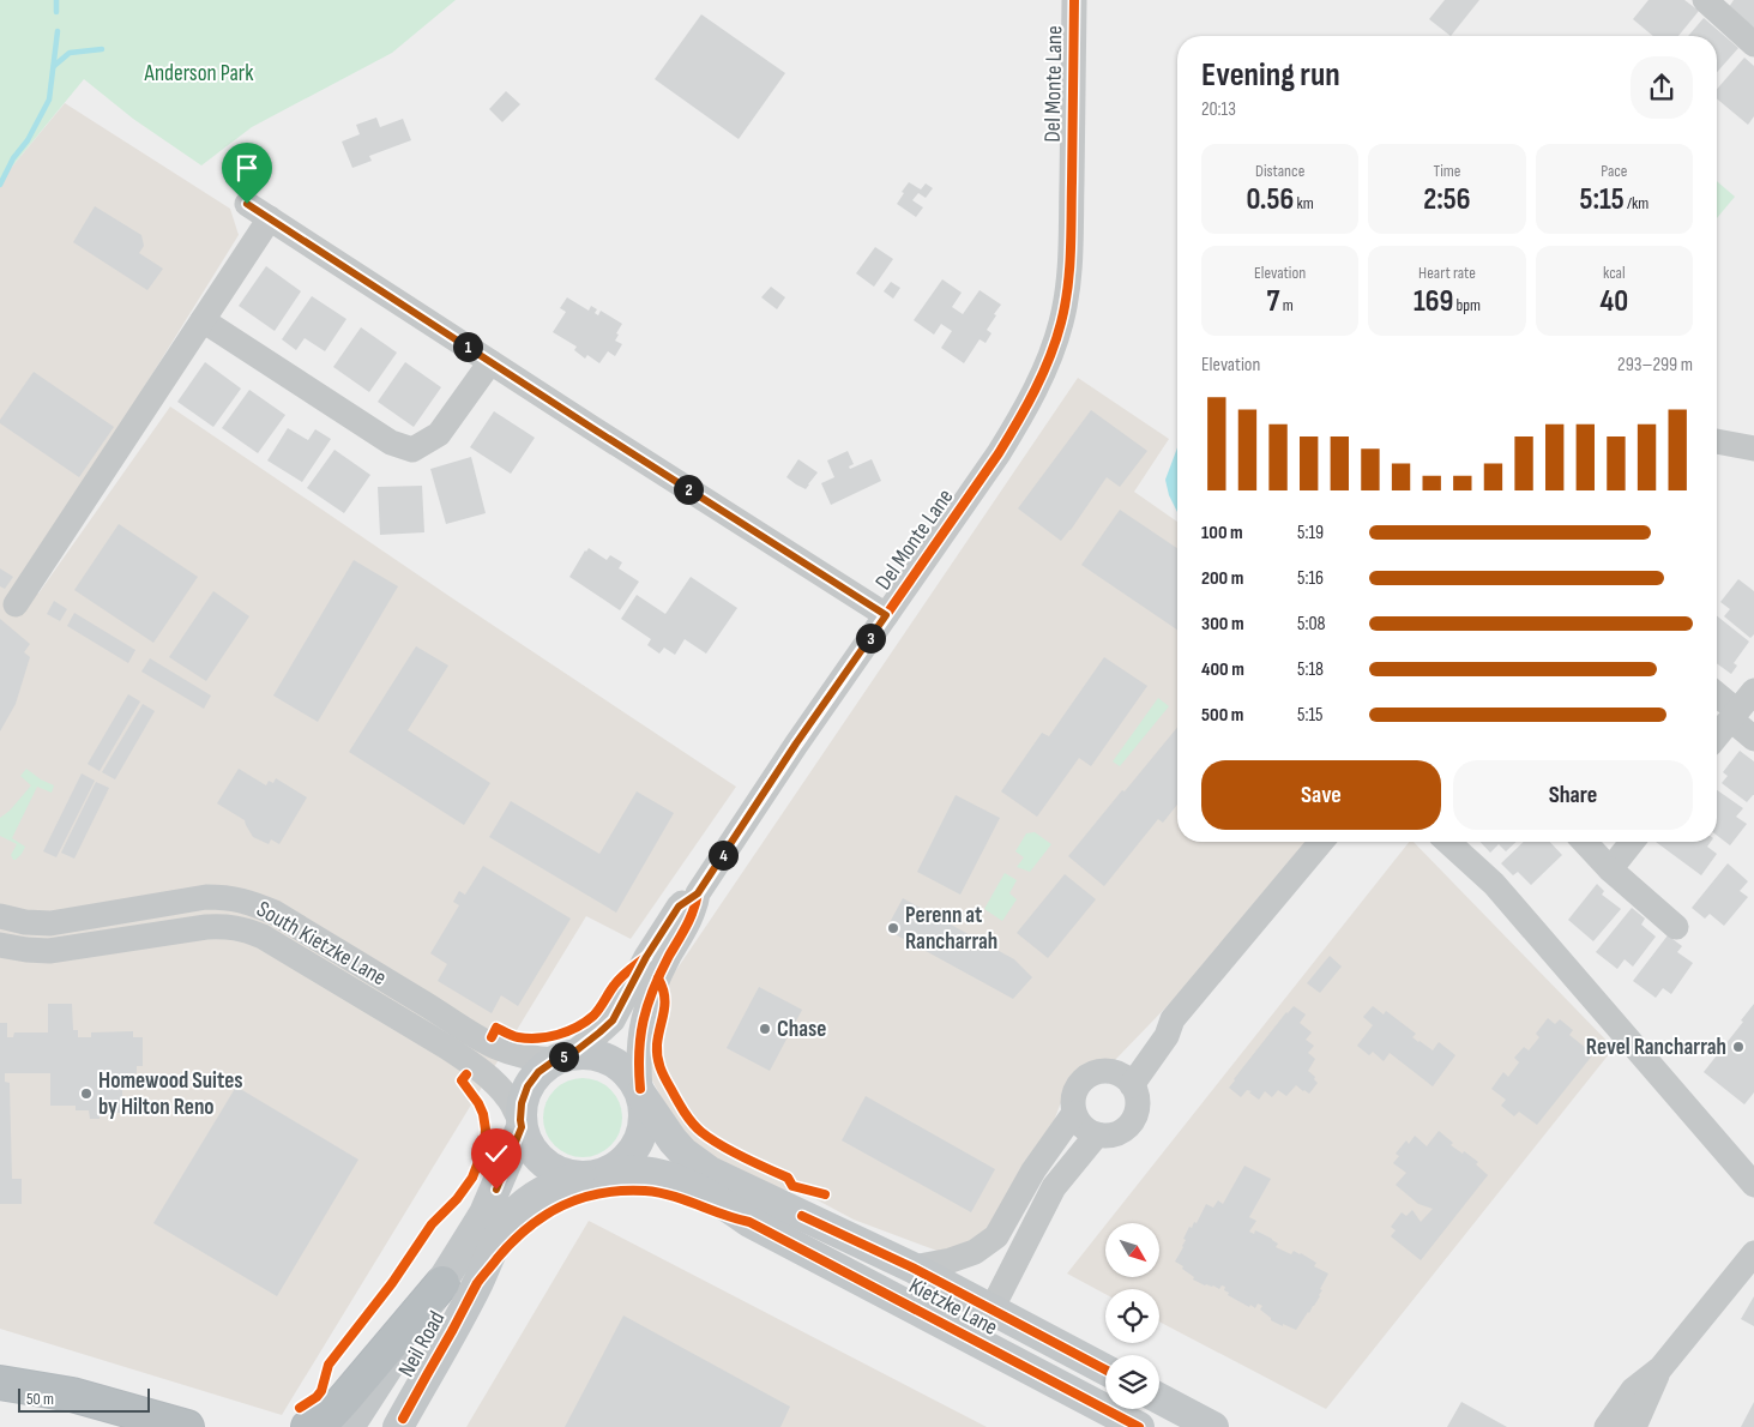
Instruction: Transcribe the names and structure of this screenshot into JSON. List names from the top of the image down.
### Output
{
  "streets": {
    "main road": ["Kietzke Lane", "Neil Road"],
    "street": ["Del Monte Lane", "South Kietzke Lane"]
  },
  "crossings": [
    ["Del Monte Lane", "South Kietzke Lane"],
    ["Del Monte Lane", "Kietzke Lane"],
    ["Del Monte Lane", "Neil Road"],
    ["South Kietzke Lane", "Kietzke Lane"],
    ["South Kietzke Lane", "Neil Road"],
    ["Kietzke Lane", "Neil Road"]
  ],
  "parks": ["Anderson Park"],
  "places": [
    "Perenn at Rancharrah",
    "Chase",
    "Revel Rancharrah",
    "Homewood Suites by Hilton Reno"
  ],
  "scale_bar": "50 m",
  "north": "bottom right",
  "page": {
    "heading": ["Evening run", "20:13"],
    "stats": [
      ["Distance", "0.56 km"],
      ["Time", "2:56"],
      ["Pace", "5:15 /km"],
      ["Elevation", "7 m"],
      ["Heart rate", "169 bpm"],
      ["kcal", "40"]
    ],
    "pins": [
      "1",
      "2",
      "3",
      "4",
      "5"
    ],
    "chart": ["Elevation", "293–299 m"],
    "list": [
      {
        "name": "100 m",
        "note": "5:19"
      },
      {
        "name": "200 m",
        "note": "5:16"
      },
      {
        "name": "300 m",
        "note": "5:08"
      },
      {
        "name": "400 m",
        "note": "5:18"
      },
      {
        "name": "500 m",
        "note": "5:15"
      }
    ],
    "buttons": ["Save", "Share"],
    "scale": "50 m"
  }
}
